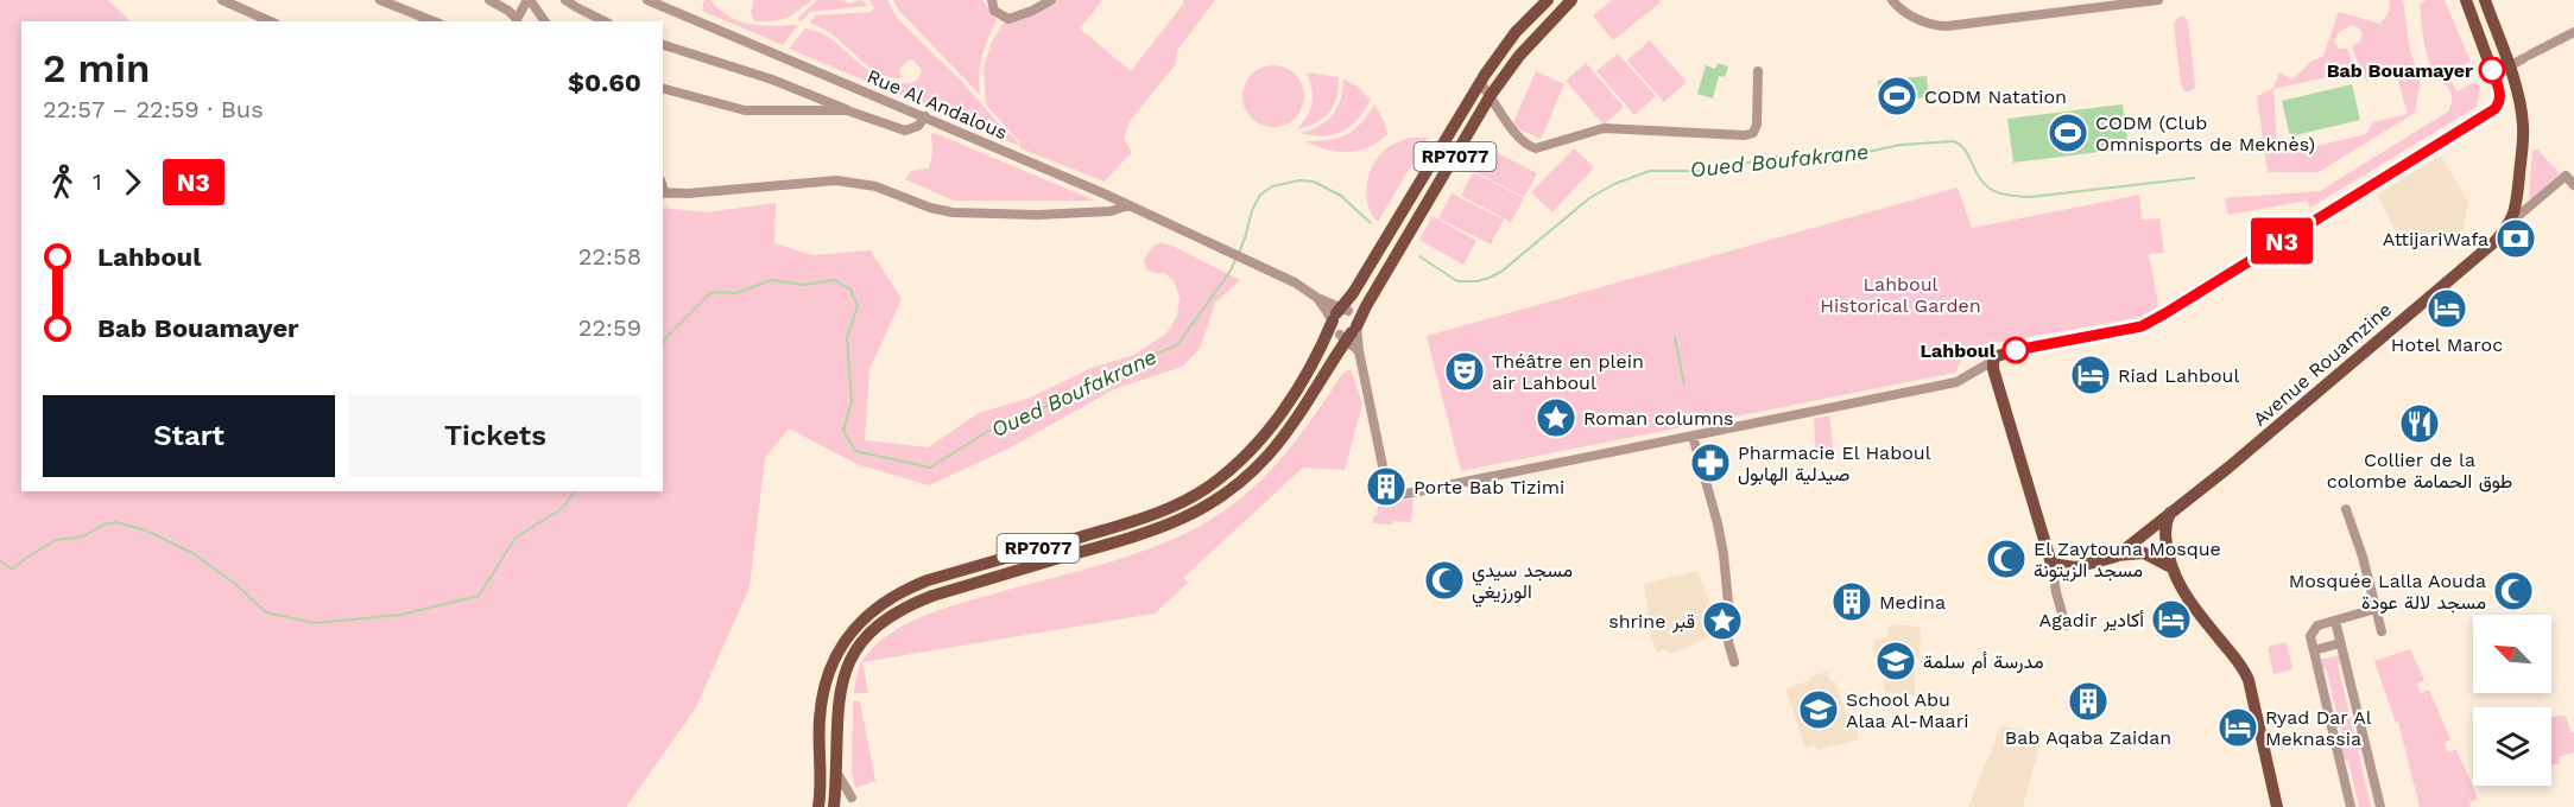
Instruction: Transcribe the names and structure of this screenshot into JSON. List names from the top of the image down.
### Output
{
  "streets": {
    "main road": ["RP7077", "Avenue Rouamzine"],
    "street": ["Rue Al Andalous"]
  },
  "crossings": [
    ["Rue Al Andalous", "RP7077"]
  ],
  "water": ["Oued Boufakrane"],
  "parks": ["Lahboul Historical Garden"],
  "places": {
    "other": ["Bab Bouamayer", "Lahboul"],
    "sports": ["CODM Natation", "CODM (Club Omnisports de Meknès)"],
    "bank": ["AttijariWafa"],
    "hotel": [
      "Hotel Maroc",
      "Riad Lahboul",
      "Agadir أكادير",
      "Ryad Dar Al Meknassia"
    ],
    "theatre": ["Théâtre en plein air Lahboul"],
    "place": ["Roman columns", "shrine قبر"],
    "restaurant": ["Collier de la colombe طوق الحمامة"],
    "pharmacy": ["Pharmacie El Haboul صيدلية الهابول"],
    "building": ["Porte Bab Tizimi", "Medina", "Bab Aqaba Zaidan"],
    "mosque": ["El Zaytouna Mosque مسجد الزيتونة", "مسجد سيدي الورزيغي", "Mosquée Lalla Aouda مسجد لالة عودة"],
    "school or university": ["مدرسة أم سلمة", "School Abu Alaa Al-Maari"]
  },
  "lines": ["bus line N3"],
  "north": "top left",
  "page": {
    "on_map": "N3",
    "heading": ["2 min", "22:57 – 22:59 · Bus", "$0.60"],
    "legs": ["1", "N3"],
    "list": [
      {
        "name": "Lahboul",
        "value": "22:58"
      },
      {
        "name": "Bab Bouamayer",
        "value": "22:59"
      }
    ],
    "buttons": ["Start", "Tickets"]
  }
}
